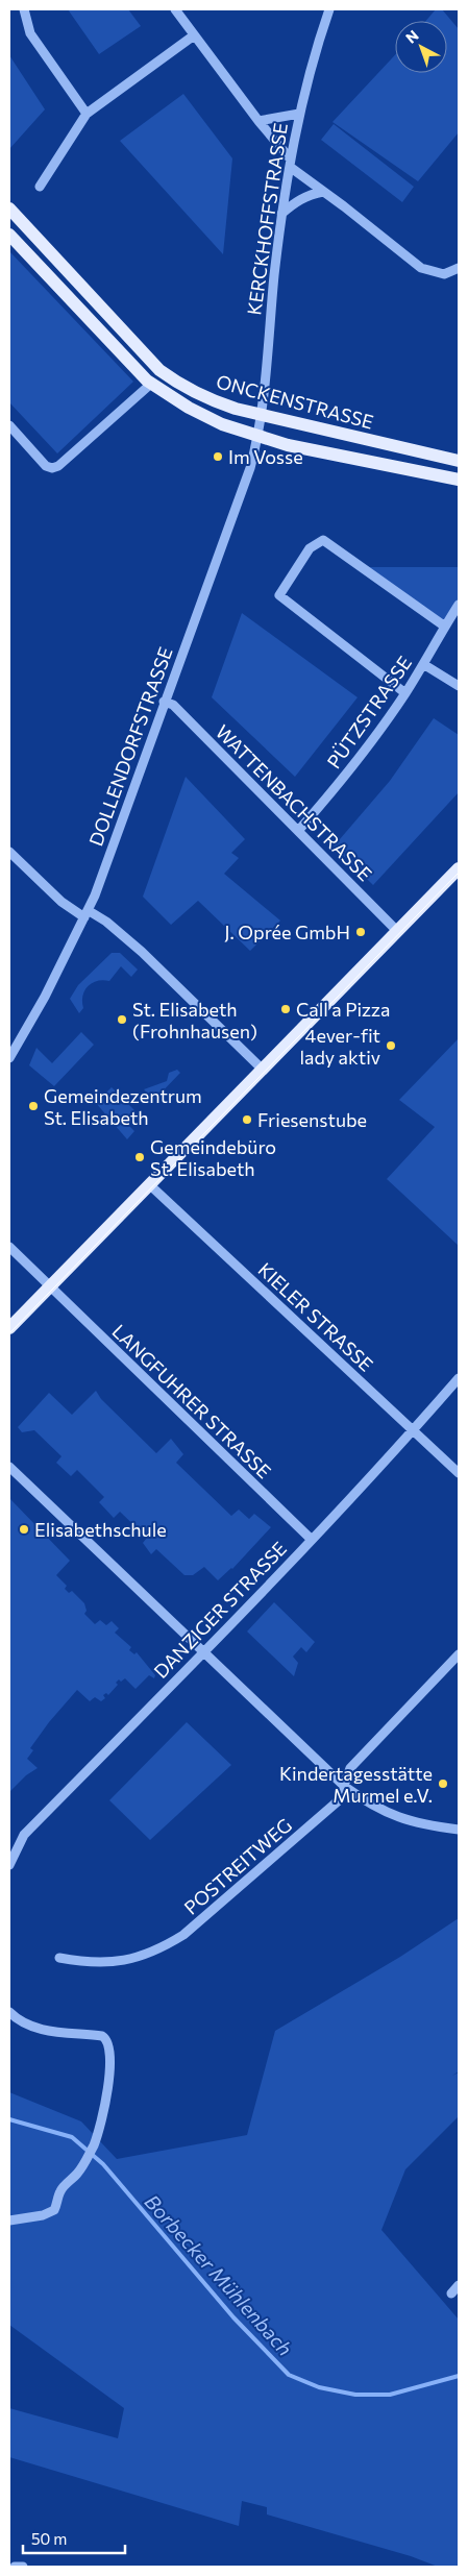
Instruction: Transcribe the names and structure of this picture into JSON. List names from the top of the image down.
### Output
{
  "streets": {
    "main road": ["ONCKENSTRASSE"],
    "street": [
      "KERCKHOFFSTRASSE",
      "PÜTZSTRASSE",
      "DOLLENDORFSTRASSE",
      "WATTENBACHSTRASSE",
      "KIELER STRASSE",
      "LANGFUHRER STRASSE",
      "DANZIGER STRASSE",
      "POSTREITWEG"
    ]
  },
  "crossings": [
    ["KERCKHOFFSTRASSE", "ONCKENSTRASSE"],
    ["KERCKHOFFSTRASSE", "DOLLENDORFSTRASSE"],
    ["ONCKENSTRASSE", "DOLLENDORFSTRASSE"],
    ["PÜTZSTRASSE", "WATTENBACHSTRASSE"],
    ["DOLLENDORFSTRASSE", "WATTENBACHSTRASSE"],
    ["KIELER STRASSE", "DANZIGER STRASSE"],
    ["LANGFUHRER STRASSE", "DANZIGER STRASSE"]
  ],
  "water": ["Borbecker Mühlenbach"],
  "places": [
    "Im Vosse",
    "J. Oprée GmbH",
    "Call a Pizza",
    "St. Elisabeth (Frohnhausen)",
    "4ever-fit lady aktiv",
    "Gemeindezentrum St. Elisabeth",
    "Friesenstube",
    "Gemeindebüro St. Elisabeth",
    "Elisabethschule",
    "Kindertagesstätte Murmel e.V."
  ],
  "scale_bar": "50 m",
  "north": "top left"
}
